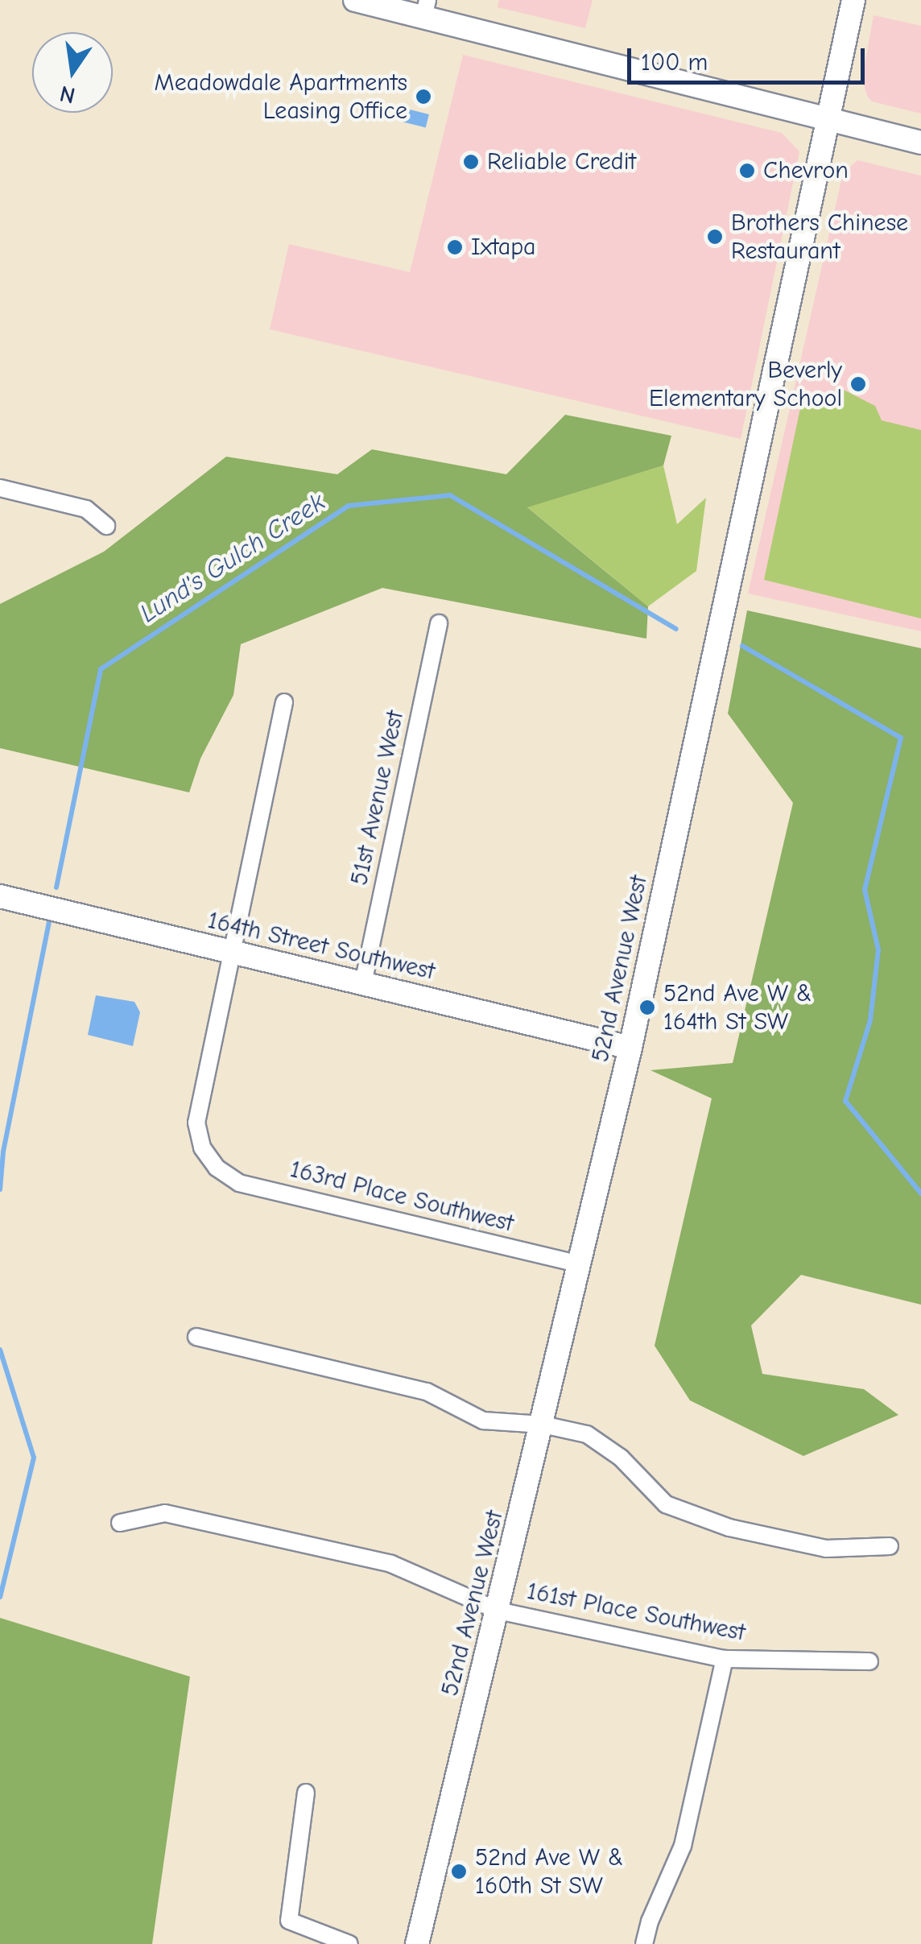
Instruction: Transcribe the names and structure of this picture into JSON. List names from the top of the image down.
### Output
{
  "streets": {
    "street": [
      "51st Avenue West",
      "164th Street Southwest",
      "52nd Avenue West",
      "163rd Place Southwest",
      "161st Place Southwest"
    ]
  },
  "crossings": [
    ["51st Avenue West", "164th Street Southwest"],
    ["164th Street Southwest", "52nd Avenue West"],
    ["164th Street Southwest", "163rd Place Southwest"],
    ["52nd Avenue West", "163rd Place Southwest"],
    ["52nd Avenue West", "161st Place Southwest"]
  ],
  "water": ["Lund's Gulch Creek"],
  "places": [
    "Meadowdale Apartments Leasing Office",
    "Reliable Credit",
    "Chevron",
    "Brothers Chinese Restaurant",
    "Ixtapa",
    "Beverly Elementary School",
    "52nd Ave W & 164th St SW",
    "52nd Ave W & 160th St SW"
  ],
  "scale_bar": "100 m",
  "north": "bottom"
}
